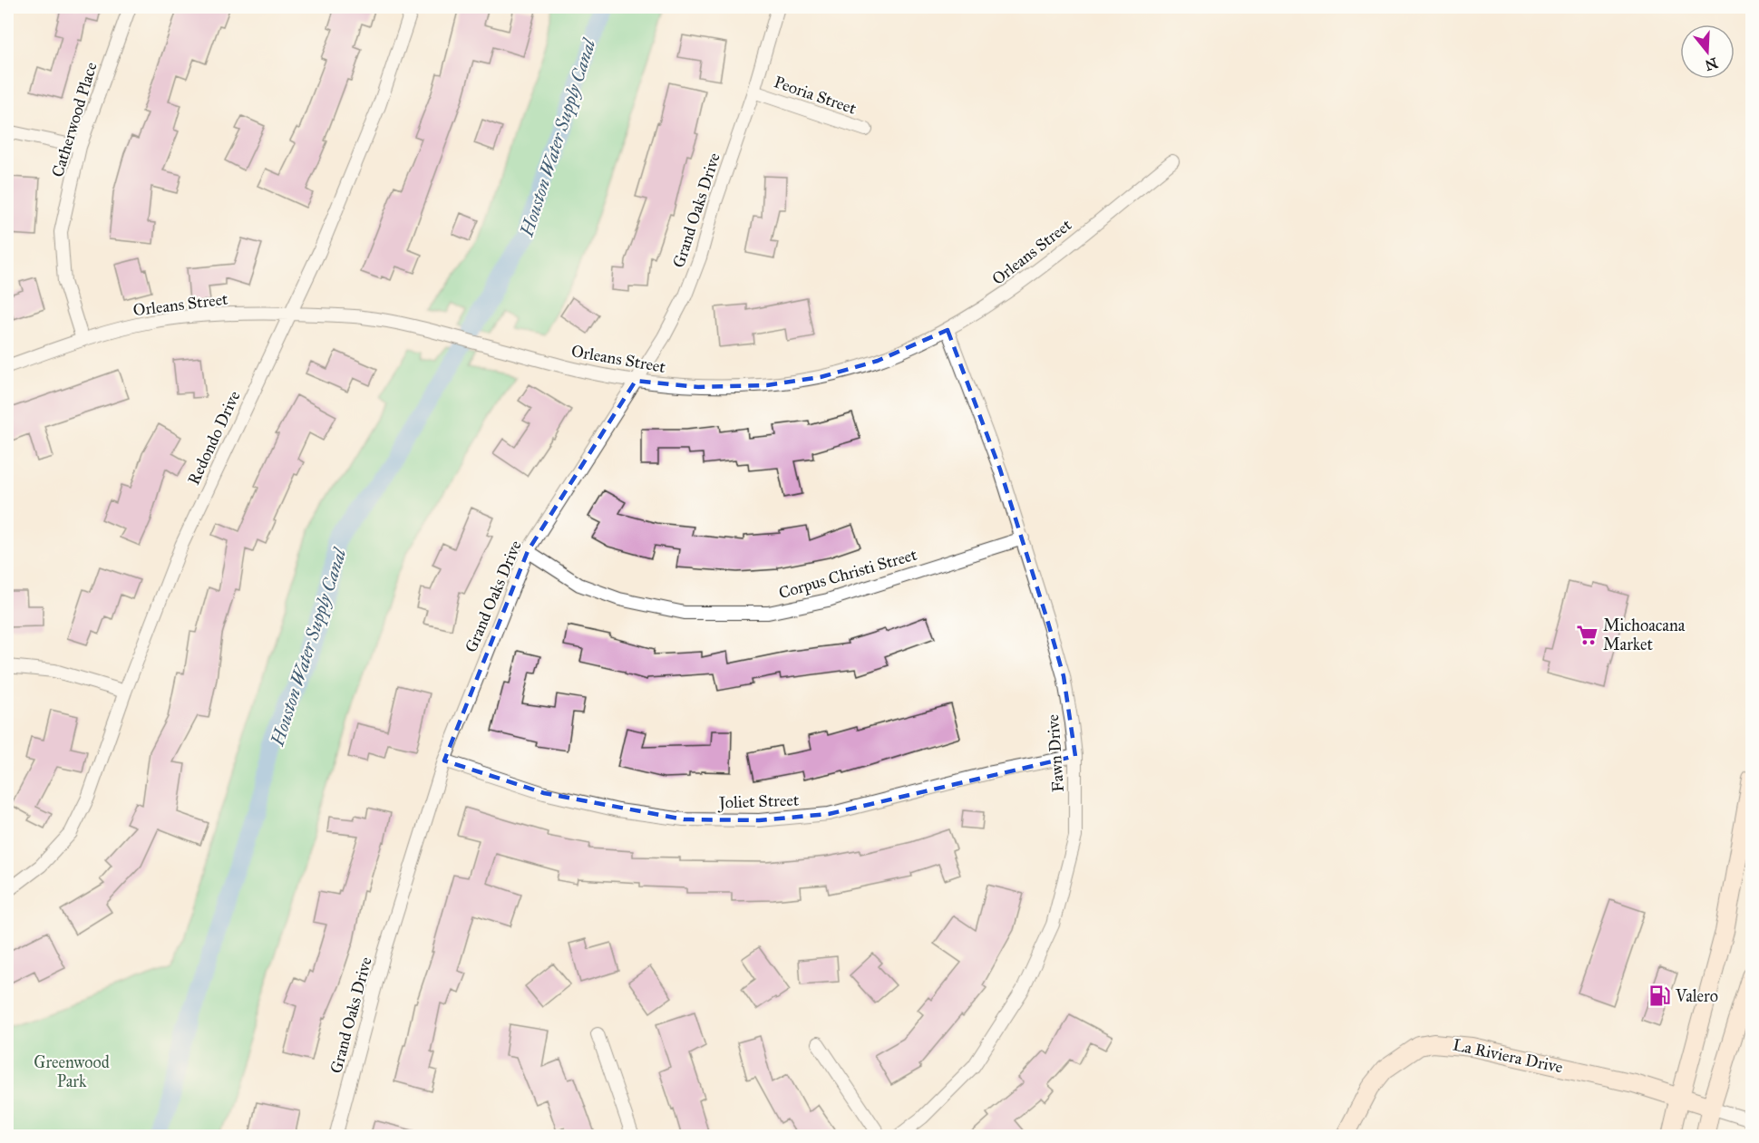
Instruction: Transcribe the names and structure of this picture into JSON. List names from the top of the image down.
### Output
{
  "streets": {
    "main road": ["La Riviera Drive"],
    "street": [
      "Peoria Street",
      "Catherwood Place",
      "Grand Oaks Drive",
      "Orleans Street",
      "Redondo Drive",
      "Corpus Christi Street",
      "Fawn Drive",
      "Joliet Street"
    ]
  },
  "crossings": [
    ["Peoria Street", "Grand Oaks Drive"],
    ["Catherwood Place", "Orleans Street"],
    ["Grand Oaks Drive", "Orleans Street"],
    ["Grand Oaks Drive", "Corpus Christi Street"],
    ["Grand Oaks Drive", "Joliet Street"],
    ["Orleans Street", "Redondo Drive"],
    ["Orleans Street", "Fawn Drive"],
    ["Corpus Christi Street", "Fawn Drive"],
    ["Fawn Drive", "Joliet Street"]
  ],
  "water": ["Houston Water Supply Canal"],
  "parks": ["Greenwood Park"],
  "places": {
    "supermarket": ["Michoacana Market"],
    "fuel station": ["Valero"]
  },
  "north": "bottom"
}
